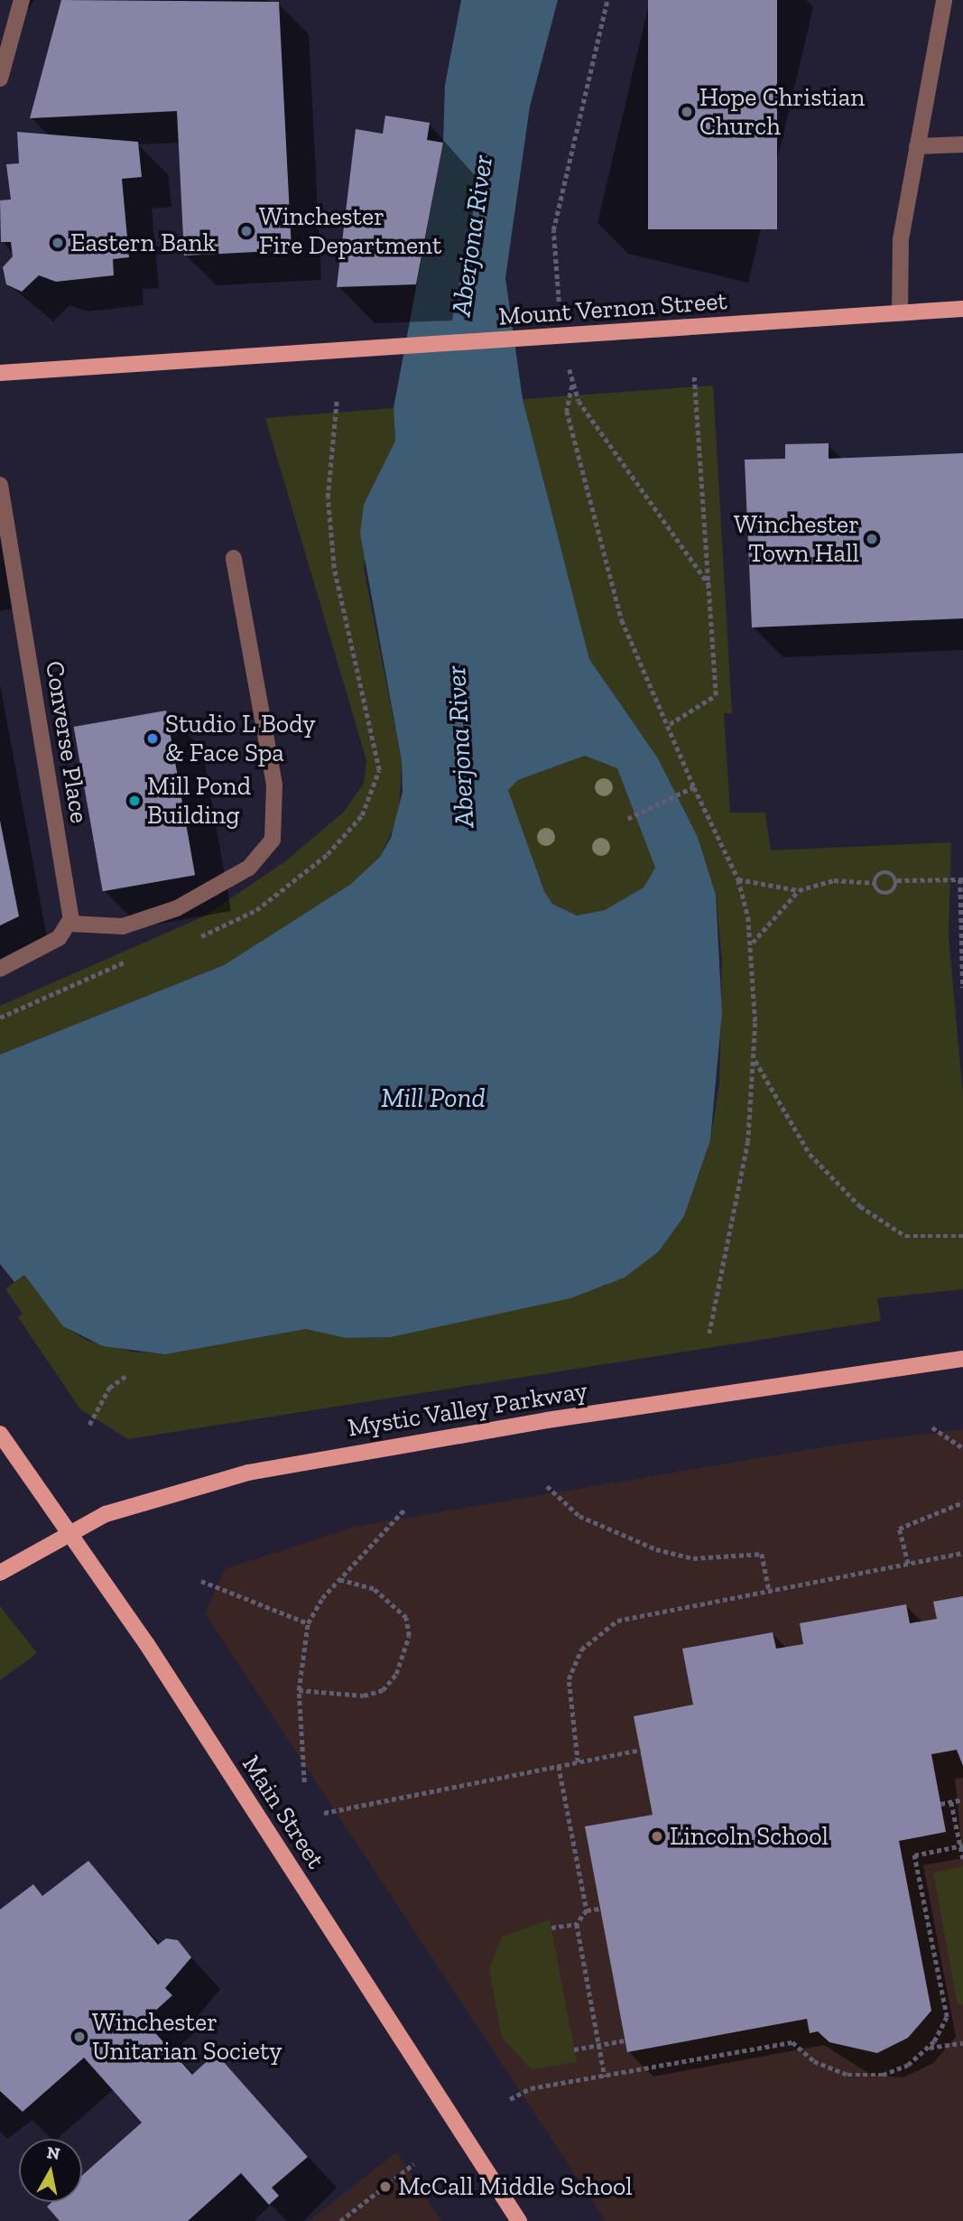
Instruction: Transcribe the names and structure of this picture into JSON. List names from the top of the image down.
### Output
{
  "streets": {
    "main road": ["Mount Vernon Street", "Mystic Valley Parkway", "Main Street"],
    "street": ["Converse Place"]
  },
  "crossings": [
    ["Mystic Valley Parkway", "Main Street"]
  ],
  "water": ["Aberjona River", "Mill Pond"],
  "places": [
    "Hope Christian Church",
    "Winchester Fire Department",
    "Eastern Bank",
    "Winchester Town Hall",
    "Studio L Body & Face Spa",
    "Mill Pond Building",
    "Lincoln School",
    "Winchester Unitarian Society",
    "McCall Middle School"
  ],
  "north": "top"
}
